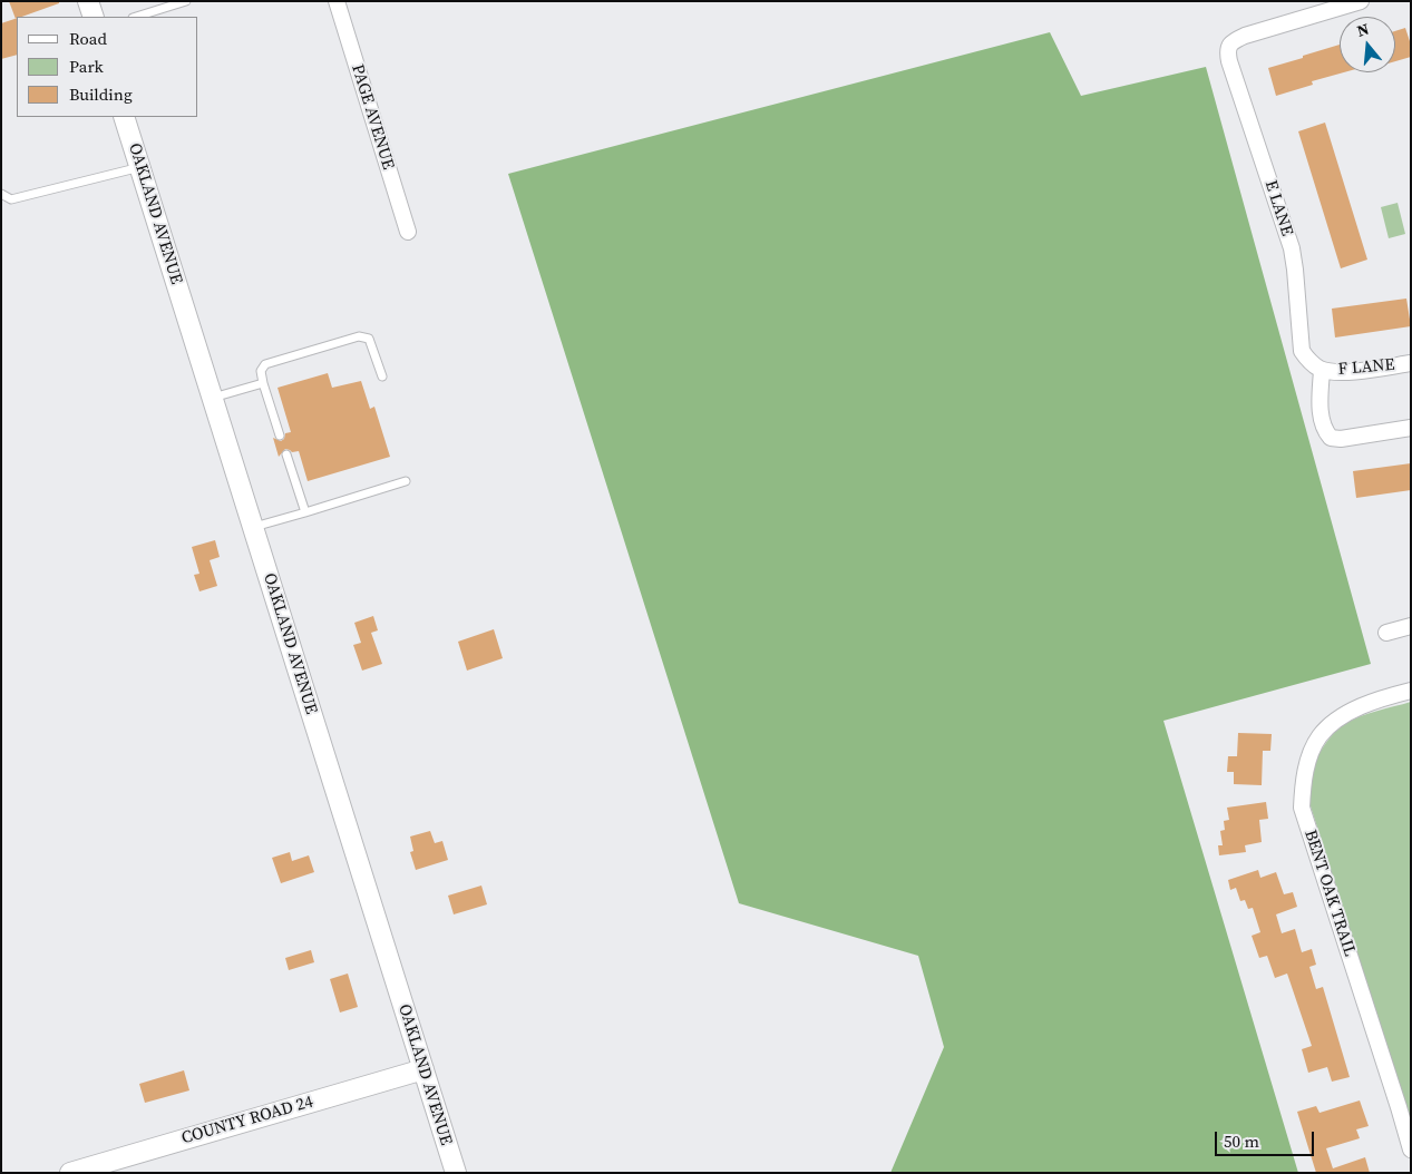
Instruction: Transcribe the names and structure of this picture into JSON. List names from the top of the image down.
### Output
{
  "streets": {
    "street": [
      "PAGE AVENUE",
      "E LANE",
      "OAKLAND AVENUE",
      "F LANE",
      "BENT OAK TRAIL",
      "COUNTY ROAD 24"
    ]
  },
  "crossings": [
    ["E LANE", "F LANE"],
    ["OAKLAND AVENUE", "COUNTY ROAD 24"]
  ],
  "legend": ["Road", "Park", "Building"],
  "scale_bar": "50 m",
  "north": "top"
}
